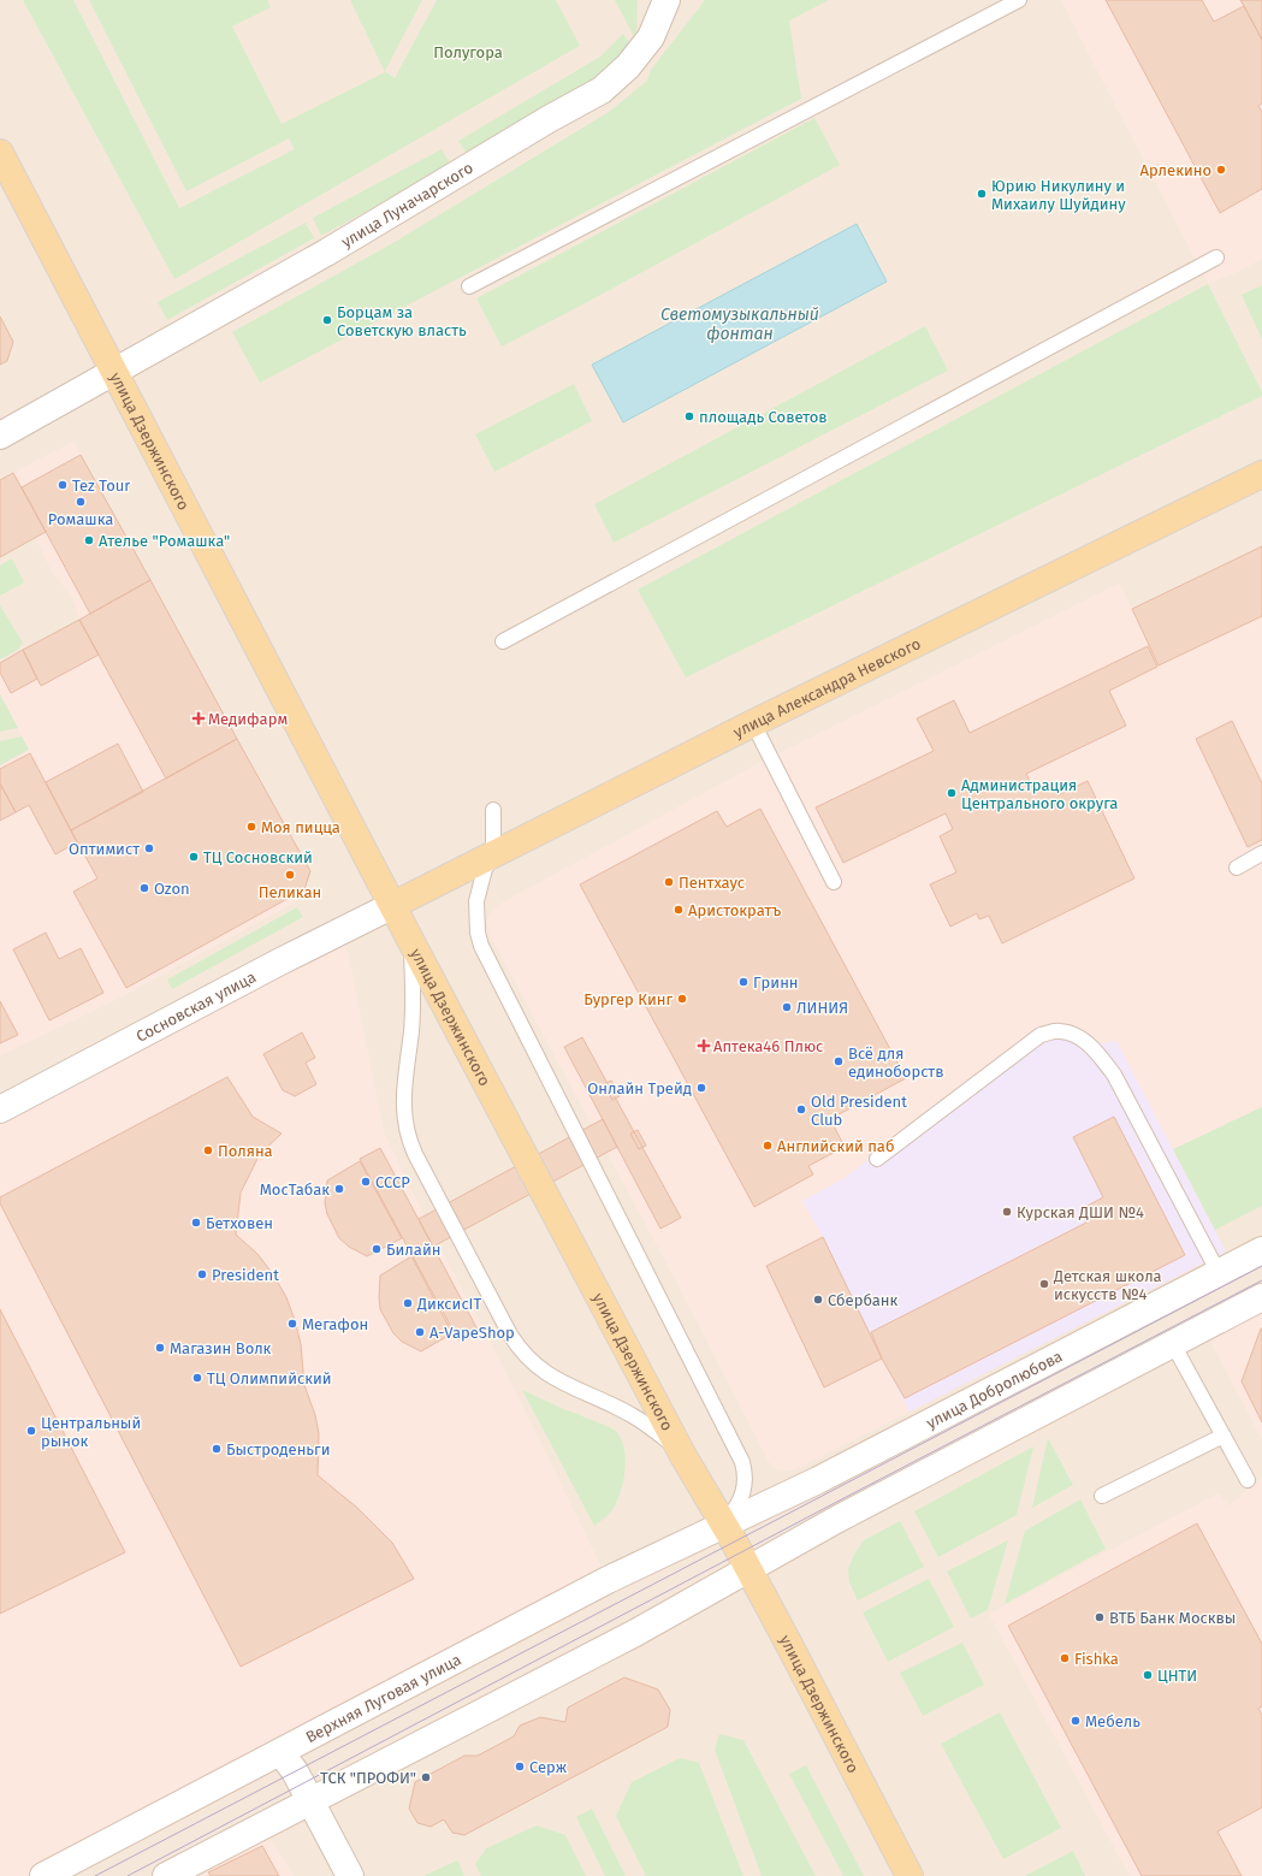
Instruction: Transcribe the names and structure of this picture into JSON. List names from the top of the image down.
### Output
{
  "streets": {
    "main road": [
      "улица Луначарского",
      "улица Дзержинского",
      "улица Александра Невского",
      "Сосновская улица",
      "улица Добролюбова",
      "Верхняя Луговая улица"
    ]
  },
  "crossings": [
    ["улица Луначарского", "улица Дзержинского"],
    ["улица Дзержинского", "улица Александра Невского"],
    ["улица Дзержинского", "Сосновская улица"],
    ["улица Дзержинского", "улица Добролюбова"],
    ["улица Дзержинского", "Верхняя Луговая улица"],
    ["улица Александра Невского", "Сосновская улица"],
    ["улица Добролюбова", "Верхняя Луговая улица"]
  ],
  "water": ["Светомузыкальный фонтан"],
  "parks": ["Полугора"],
  "places": {
    "other": [
      "Арлекино",
      "Юрию Никулину и Михаилу Шуйдину",
      "Борцам за Советскую власть",
      "площадь Советов",
      "Tez Tour",
      "Ромашка",
      "Ателье \"Ромашка\"",
      "Администрация Центрального округа",
      "Моя пицца",
      "Оптимист",
      "ТЦ Сосновский",
      "Пеликан",
      "Пентхаус",
      "Ozon",
      "Аристократъ",
      "Гринн",
      "Бургер Кинг",
      "ЛИНИЯ",
      "Всё для единоборств",
      "Онлайн Трейд",
      "Old President Club",
      "Английский паб",
      "Поляна",
      "СССР",
      "МосТабак",
      "Курская ДШИ №4",
      "Бетховен",
      "Билайн",
      "President",
      "Детская школа искусств №4",
      "Сбербанк",
      "ДиксисIT",
      "Мегафон",
      "A-VapeShop",
      "Магазин Волк",
      "ТЦ Олимпийский",
      "Центральный рынок",
      "Быстроденьги",
      "ВТБ Банк Москвы",
      "Fishka",
      "ЦНТИ",
      "Мебель",
      "Серж",
      "ТСК \"ПРОФИ\""
    ],
    "health": ["Медифарм", "Аптека46 Плюс"]
  }
}
